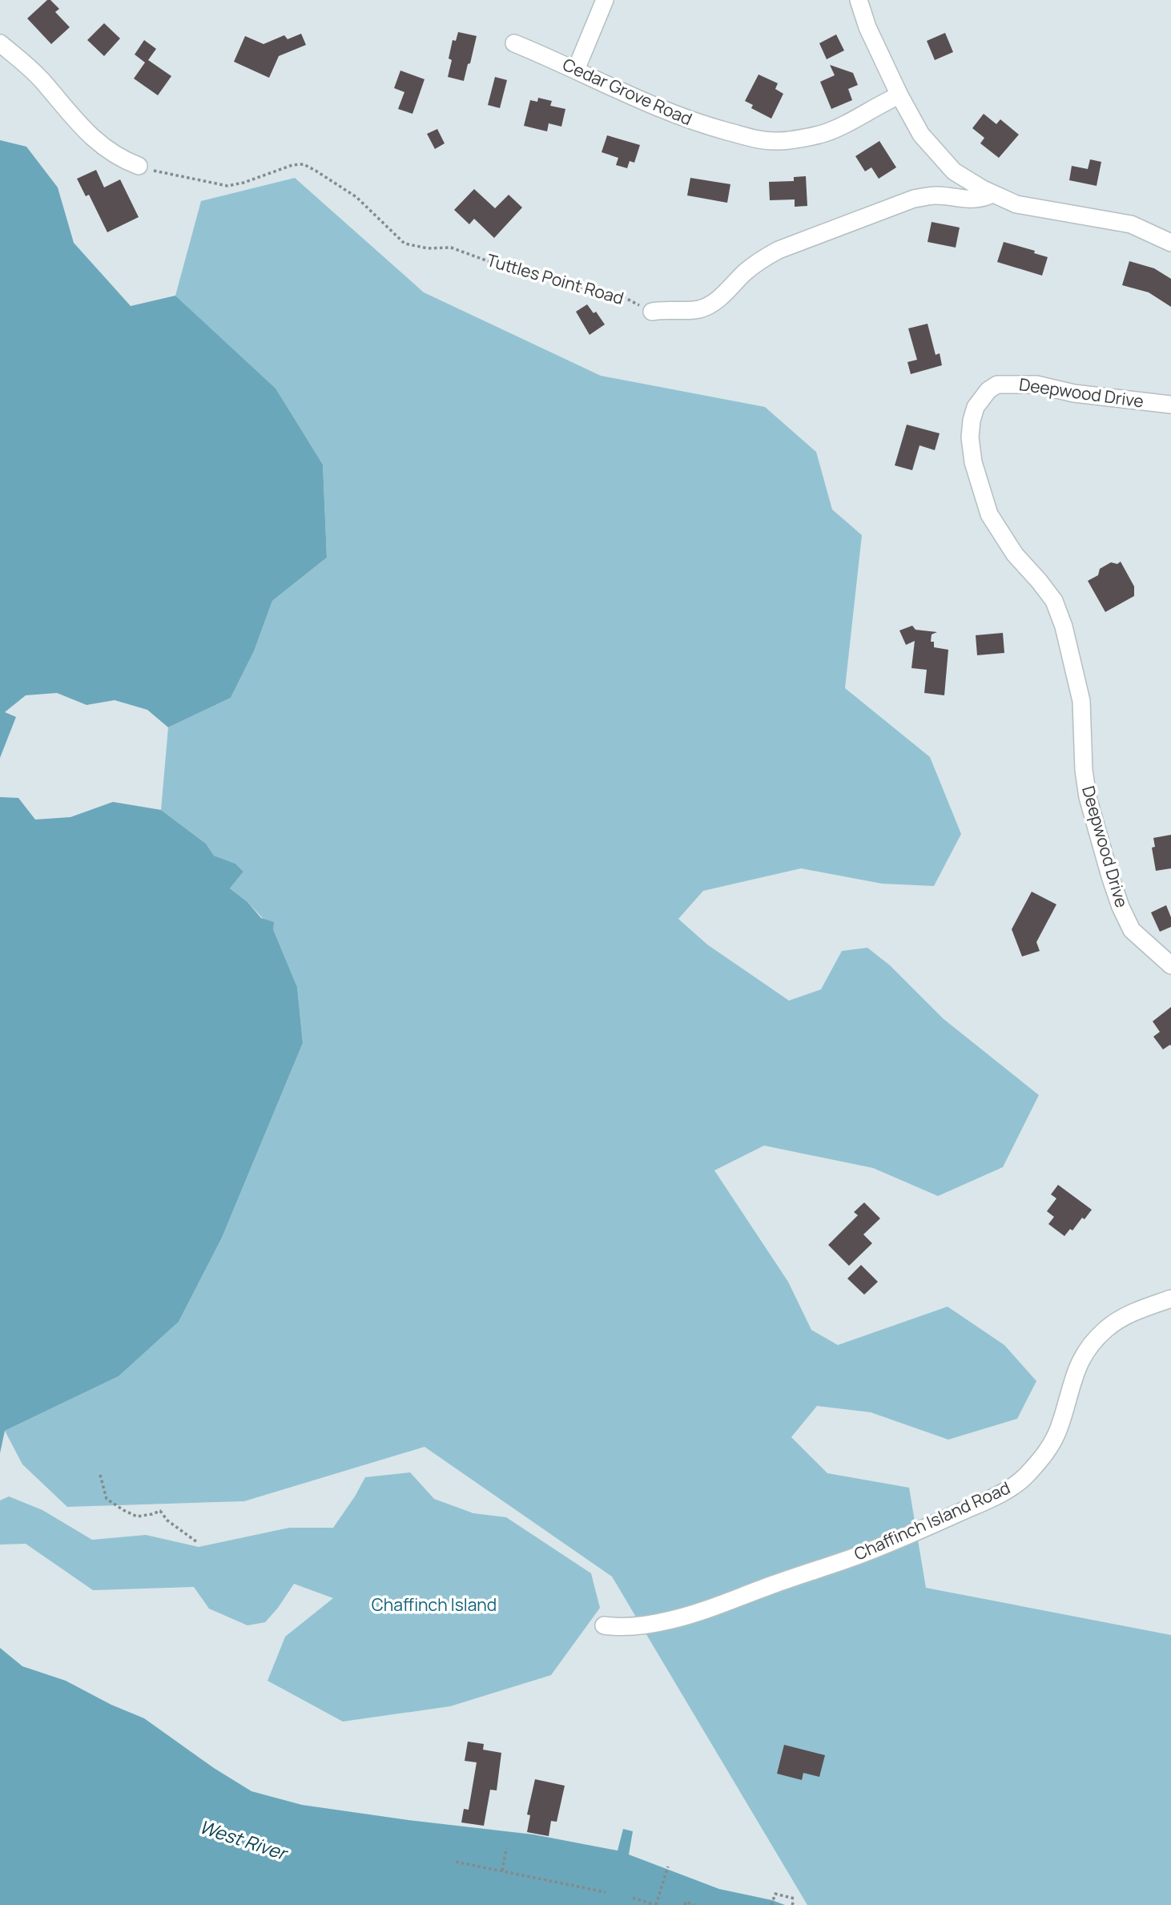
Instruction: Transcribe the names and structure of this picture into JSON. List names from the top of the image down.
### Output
{
  "streets": {
    "street": ["Cedar Grove Road", "Deepwood Drive", "Chaffinch Island Road"],
    "path": ["Tuttles Point Road"]
  },
  "water": ["West River"],
  "parks": ["Chaffinch Island"]
}
